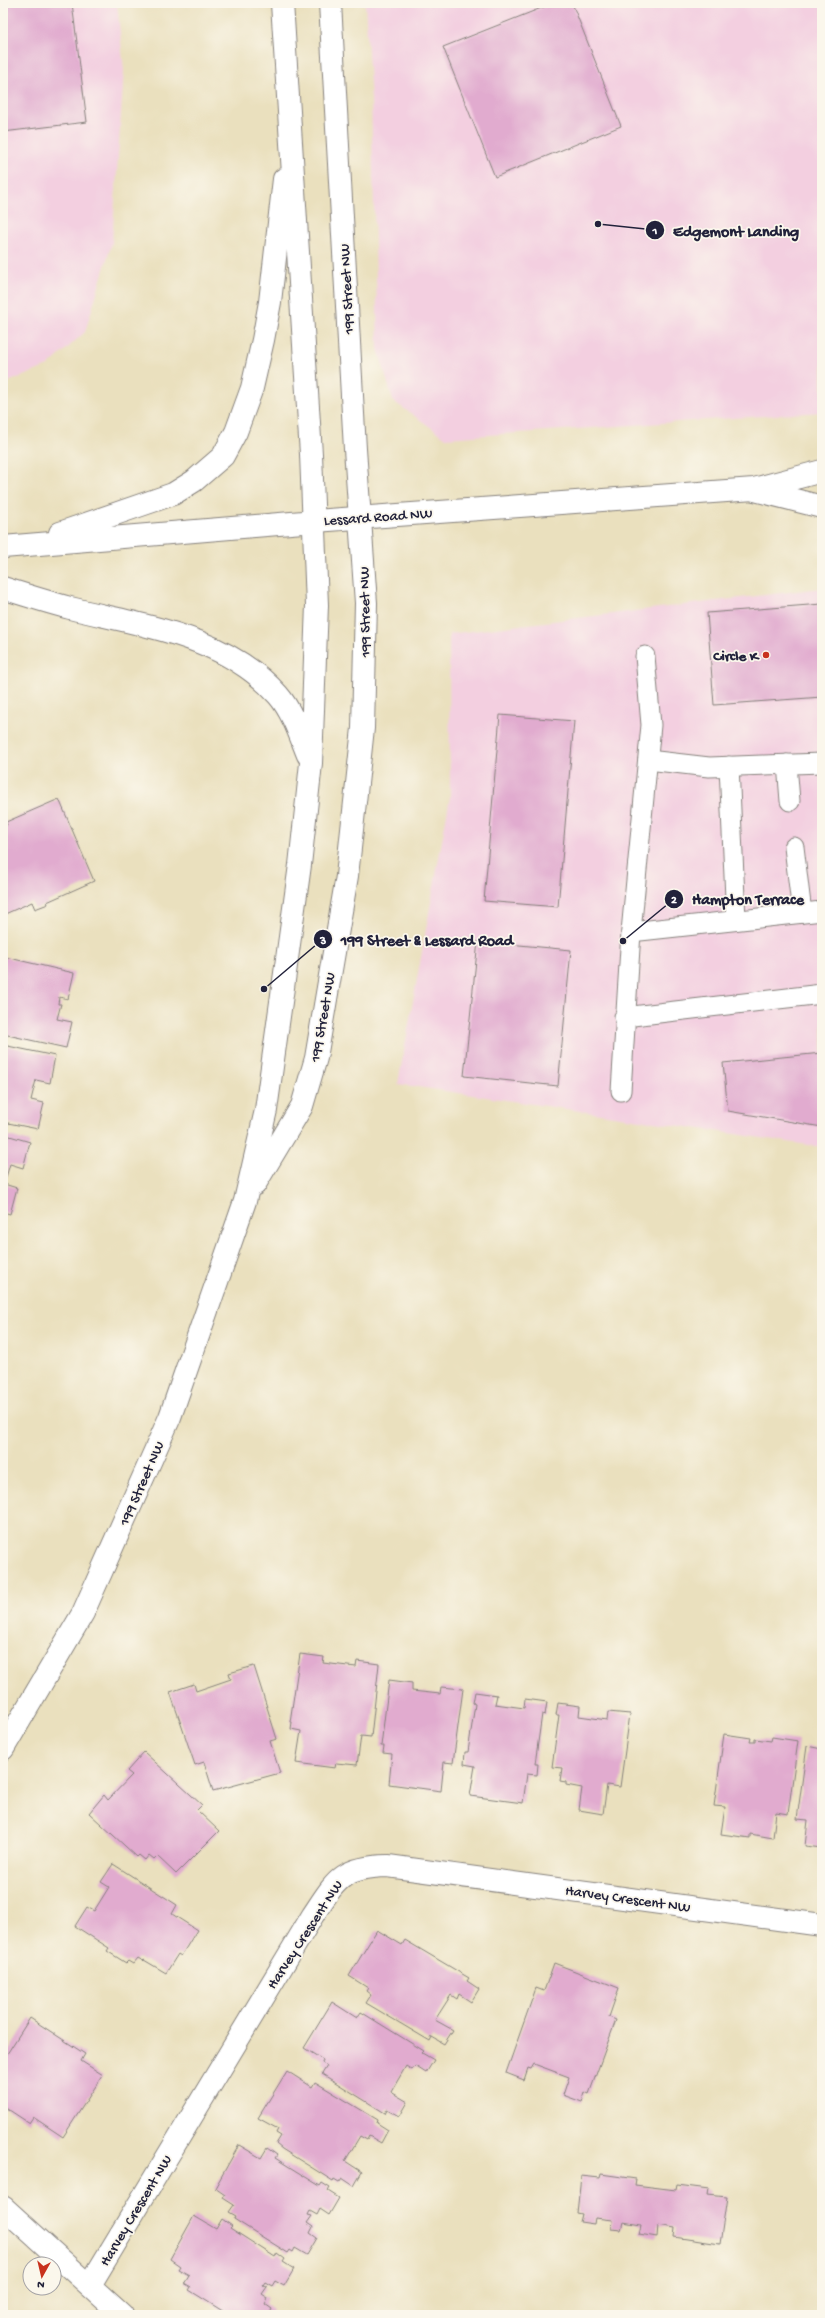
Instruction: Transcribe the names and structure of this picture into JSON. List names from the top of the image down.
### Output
{
  "streets": {
    "main road": ["199 Street NW", "Lessard Road NW", "Harvey Crescent NW"]
  },
  "crossings": [
    ["199 Street NW", "Lessard Road NW"]
  ],
  "places": [
    "Edgemont Landing",
    "Circle K",
    "Hampton Terrace",
    "199 Street & Lessard Road"
  ],
  "north": "bottom"
}
